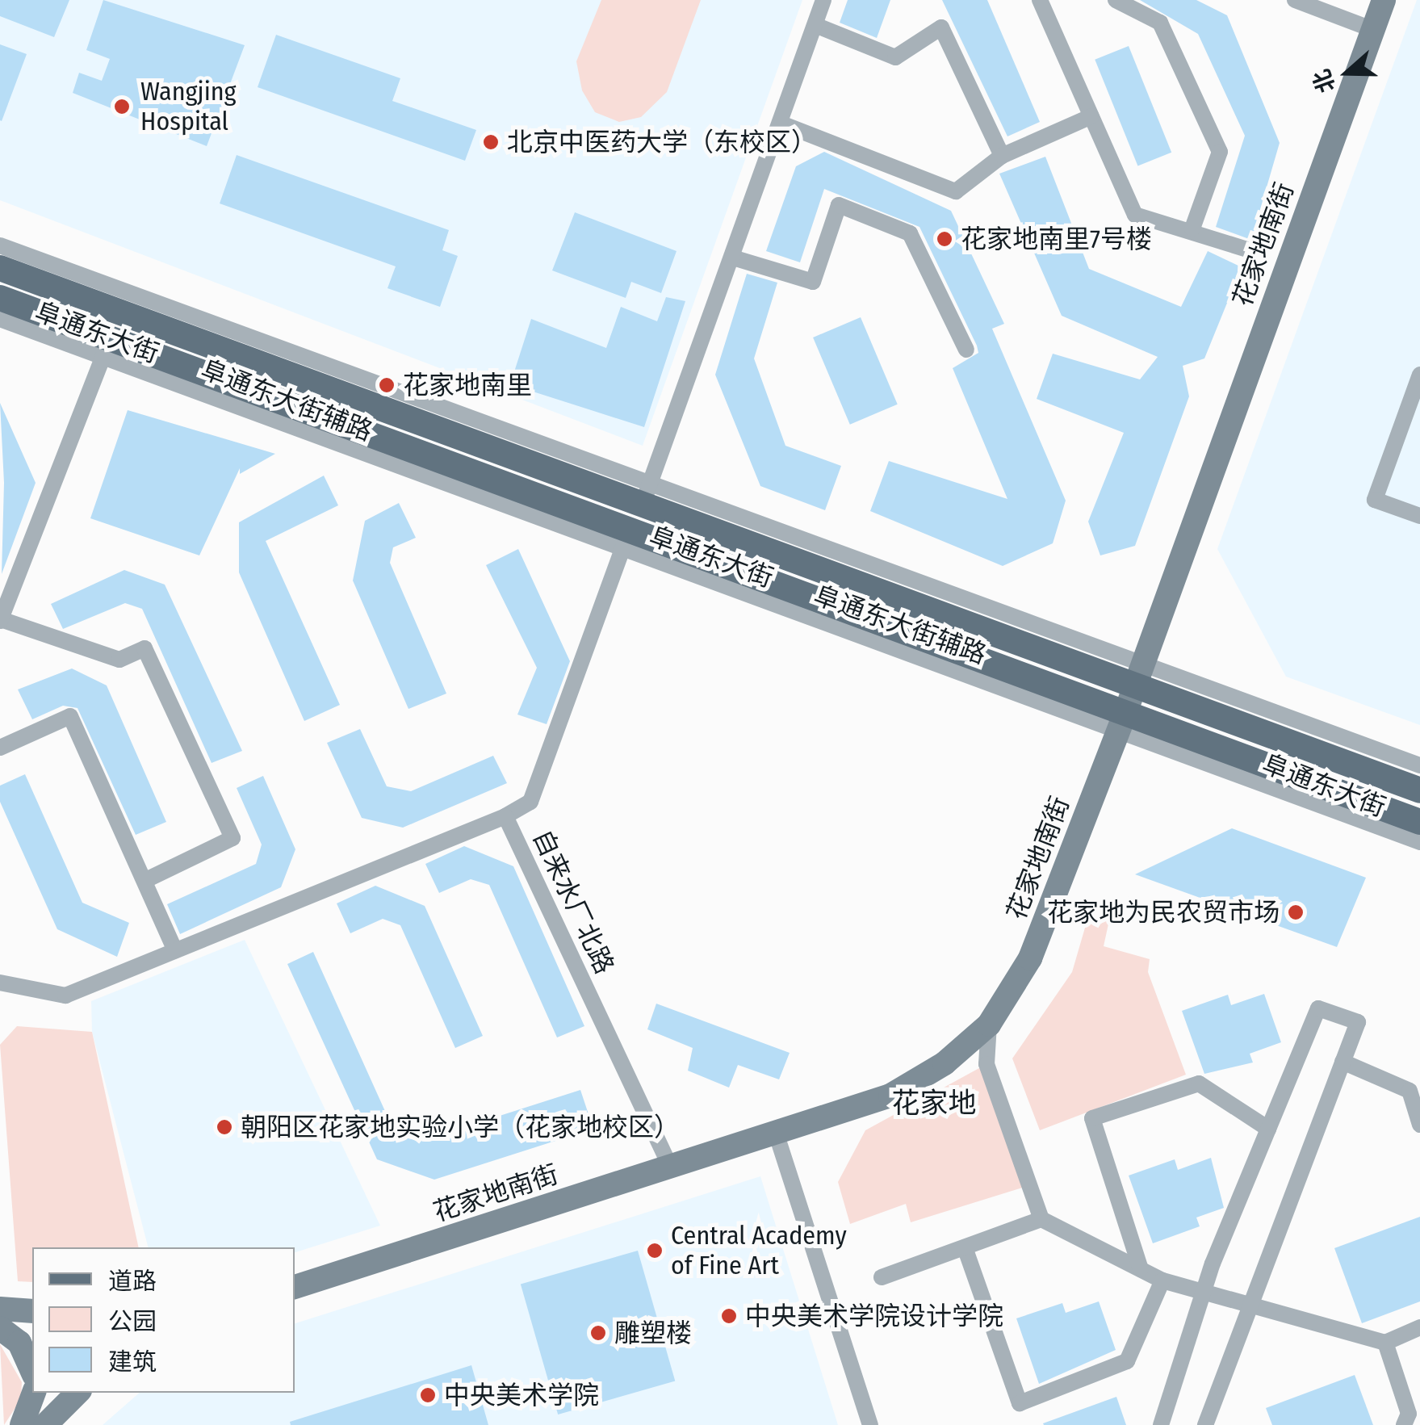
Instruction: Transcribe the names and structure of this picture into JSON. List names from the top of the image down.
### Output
{
  "streets": {
    "main road": ["阜通东大街"],
    "street": ["花家地南街", "阜通东大街辅路", "自来水厂北路"]
  },
  "crossings": [
    ["花家地南街", "阜通东大街"],
    ["花家地南街", "阜通东大街辅路"],
    ["花家地南街", "自来水厂北路"],
    ["阜通东大街", "阜通东大街辅路"],
    ["阜通东大街", "自来水厂北路"],
    ["阜通东大街辅路", "自来水厂北路"]
  ],
  "districts": ["花家地"],
  "places": [
    "Wangjing Hospital",
    "北京中医药大学（东校区）",
    "花家地南里7号楼",
    "花家地南里",
    "花家地为民农贸市场",
    "朝阳区花家地实验小学（花家地校区）",
    "Central Academy of Fine Art",
    "中央美术学院设计学院",
    "雕塑楼",
    "中央美术学院"
  ],
  "legend": ["道路", "公园", "建筑"],
  "north": "left"
}
